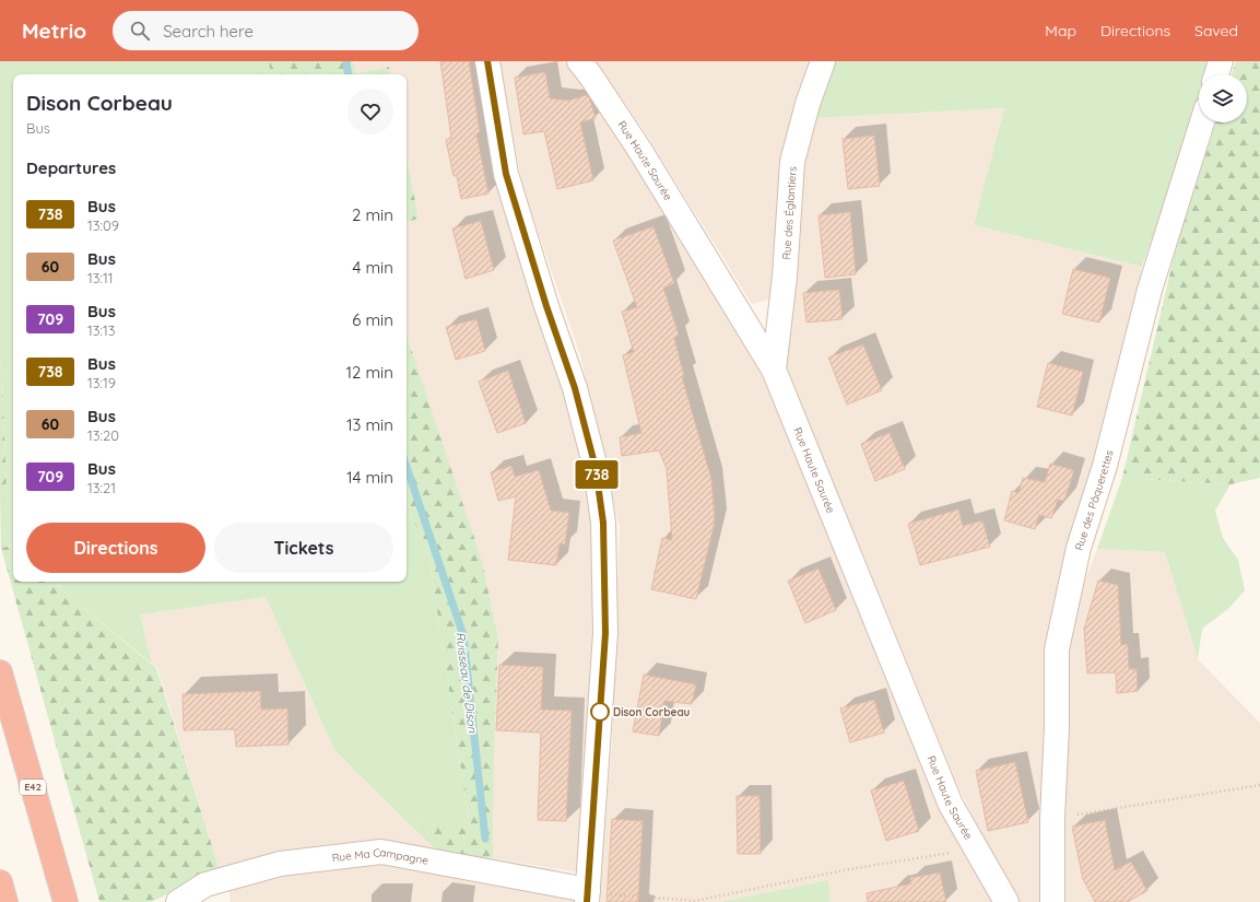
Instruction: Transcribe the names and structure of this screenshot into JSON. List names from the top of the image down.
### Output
{
  "streets": {
    "highway": ["E42"],
    "street": [
      "Rue Haute Saurée",
      "Rue des Églantiers",
      "Rue des Pâquerettes",
      "Rue Ma Campagne"
    ]
  },
  "crossings": [
    ["Rue Haute Saurée", "Rue des Églantiers"]
  ],
  "water": ["Ruisseau de Dison"],
  "places": ["Dison Corbeau"],
  "lines": ["bus line 738"],
  "page": {
    "header": "Metrio",
    "search": "Search here",
    "nav": ["Map", "Directions", "Saved"],
    "on_map": "738",
    "heading": [
      ["Dison Corbeau", "Bus"],
      "Departures"
    ],
    "list": [
      {
        "mark": "738",
        "name": "Bus",
        "note": "13:09",
        "value": "2 min"
      },
      {
        "mark": "60",
        "name": "Bus",
        "note": "13:11",
        "value": "4 min"
      },
      {
        "mark": "709",
        "name": "Bus",
        "note": "13:13",
        "value": "6 min"
      },
      {
        "mark": "738",
        "name": "Bus",
        "note": "13:19",
        "value": "12 min"
      },
      {
        "mark": "60",
        "name": "Bus",
        "note": "13:20",
        "value": "13 min"
      },
      {
        "mark": "709",
        "name": "Bus",
        "note": "13:21",
        "value": "14 min"
      }
    ],
    "buttons": ["Directions", "Tickets"]
  }
}
